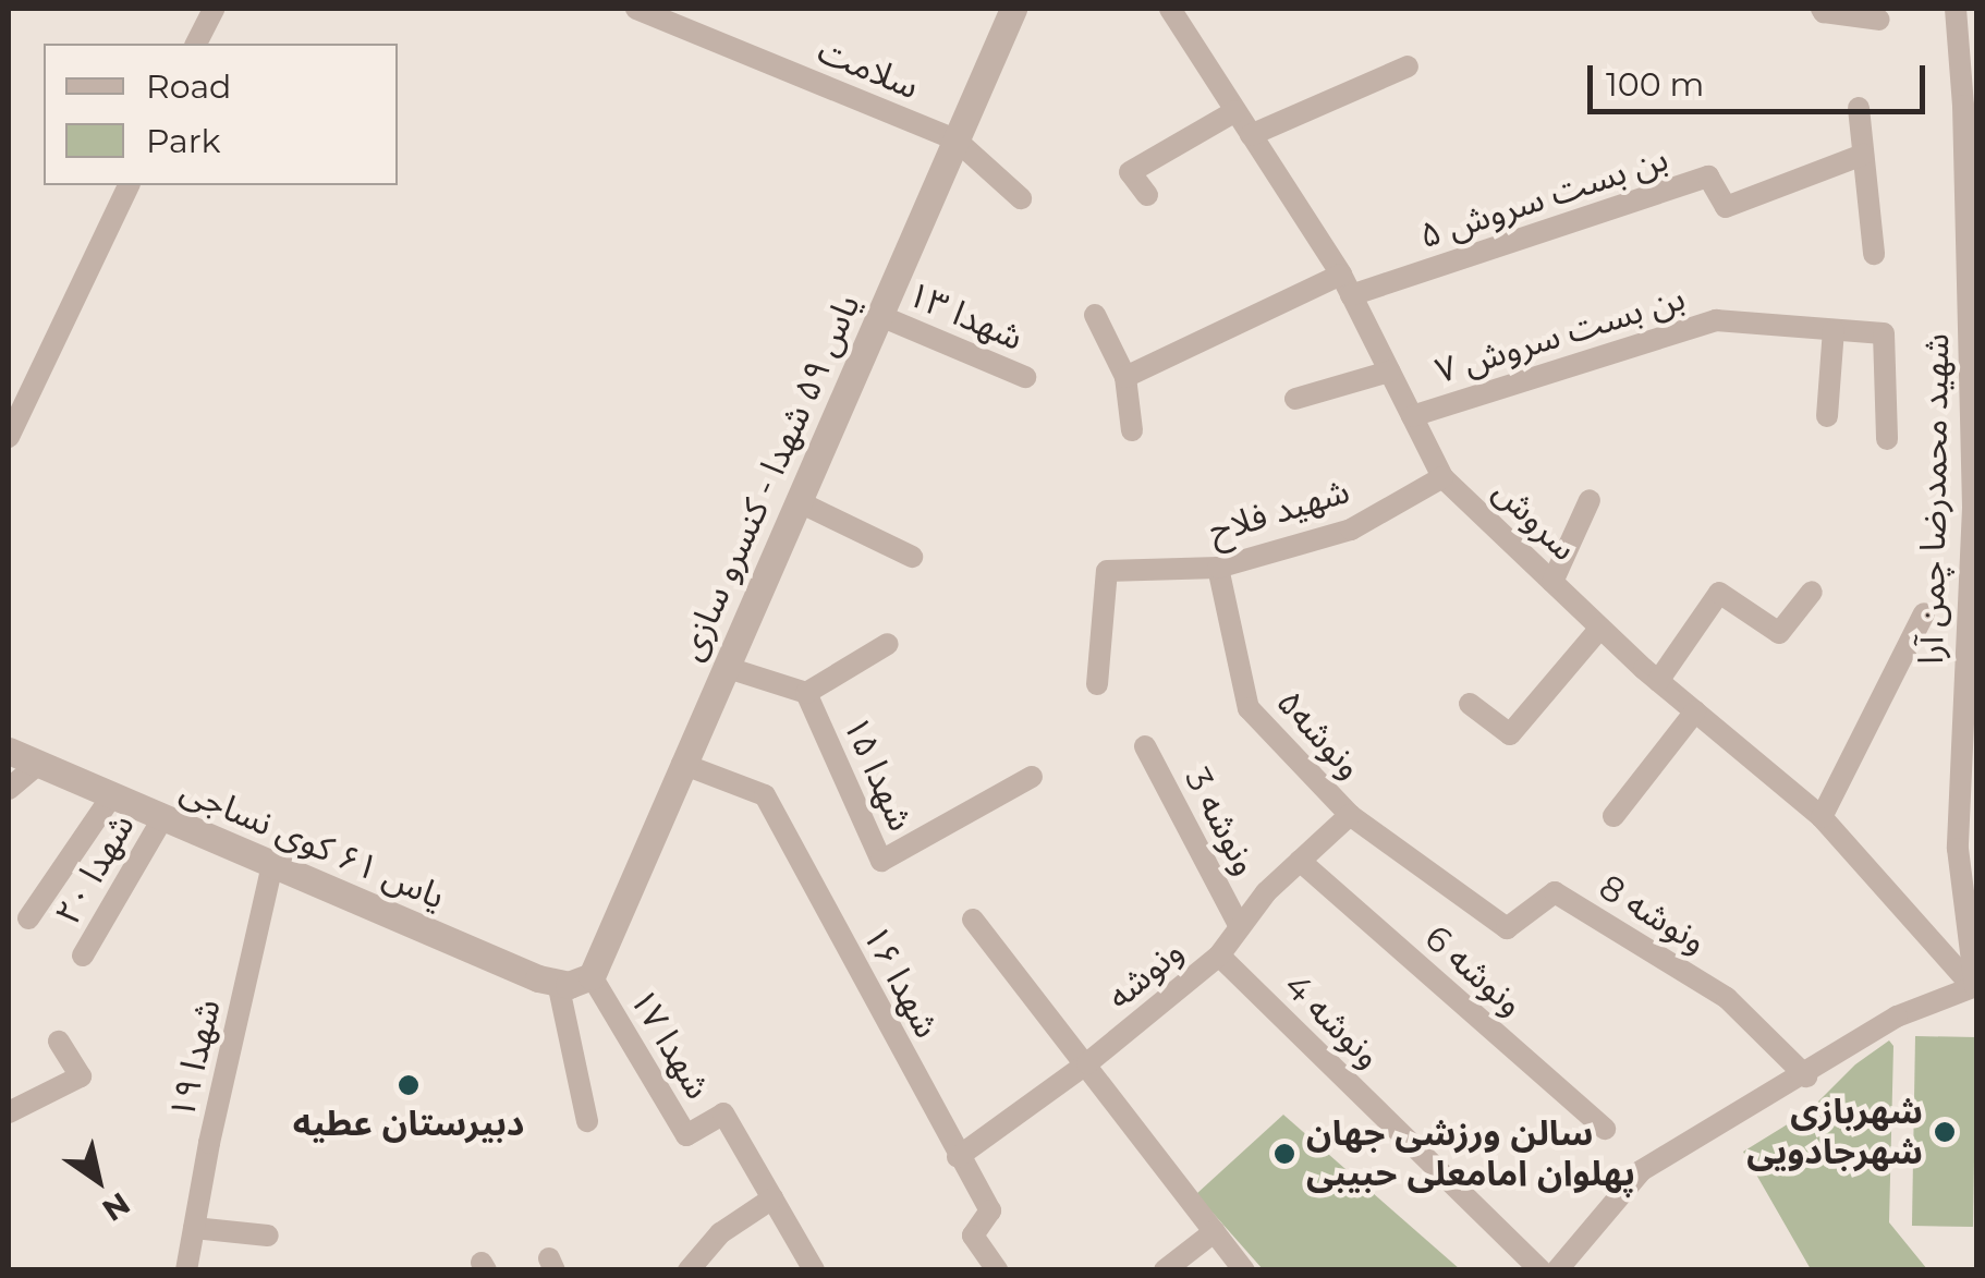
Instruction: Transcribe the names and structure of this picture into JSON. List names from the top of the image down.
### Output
{
  "streets": {
    "street": [
      "سلامت",
      "بن بست سروش ۵",
      "شهدا ۱۳",
      "بن بست سروش ۷",
      "یاس ۵۹ شهدا - کنسرو سازی",
      "شهید محمدرضا چمن آرا",
      "شهید فلاح",
      "سروش",
      "ونوشه۵",
      "شهدا ۱۵",
      "ونوشه 3",
      "یاس ۶۱ کوی نساجی",
      "شهدا ۲۰",
      "ونوشه 8",
      "ونوشه 6",
      "ونوشه",
      "شهدا ۱۶",
      "ونوشه 4",
      "شهدا ۱۷",
      "شهدا ۱۹"
    ]
  },
  "crossings": [
    ["سلامت", "یاس ۵۹ شهدا - کنسرو سازی"],
    ["بن بست سروش ۵", "سروش"],
    ["شهدا ۱۳", "یاس ۵۹ شهدا - کنسرو سازی"],
    ["بن بست سروش ۷", "سروش"],
    ["یاس ۵۹ شهدا - کنسرو سازی", "شهدا ۱۵"],
    ["یاس ۵۹ شهدا - کنسرو سازی", "شهدا ۱۶"],
    ["یاس ۵۹ شهدا - کنسرو سازی", "شهدا ۱۷"],
    ["شهید محمدرضا چمن آرا", "سروش"],
    ["شهید فلاح", "سروش"],
    ["شهید فلاح", "ونوشه۵"],
    ["ونوشه۵", "ونوشه 8"],
    ["ونوشه۵", "ونوشه"],
    ["ونوشه 3", "ونوشه"],
    ["یاس ۶۱ کوی نساجی", "شهدا ۲۰"],
    ["یاس ۶۱ کوی نساجی", "شهدا ۱۹"],
    ["ونوشه 8", "ونوشه"],
    ["ونوشه 6", "ونوشه"],
    ["ونوشه", "شهدا ۱۶"],
    ["ونوشه", "ونوشه 4"]
  ],
  "places": ["دبیرستان عطیه", "شهربازی شهرجادویی", "سالن ورزشی جهان پهلوان امامعلی حبیبی"],
  "legend": ["Road", "Park"],
  "scale_bar": "100 m",
  "north": "bottom right"
}
